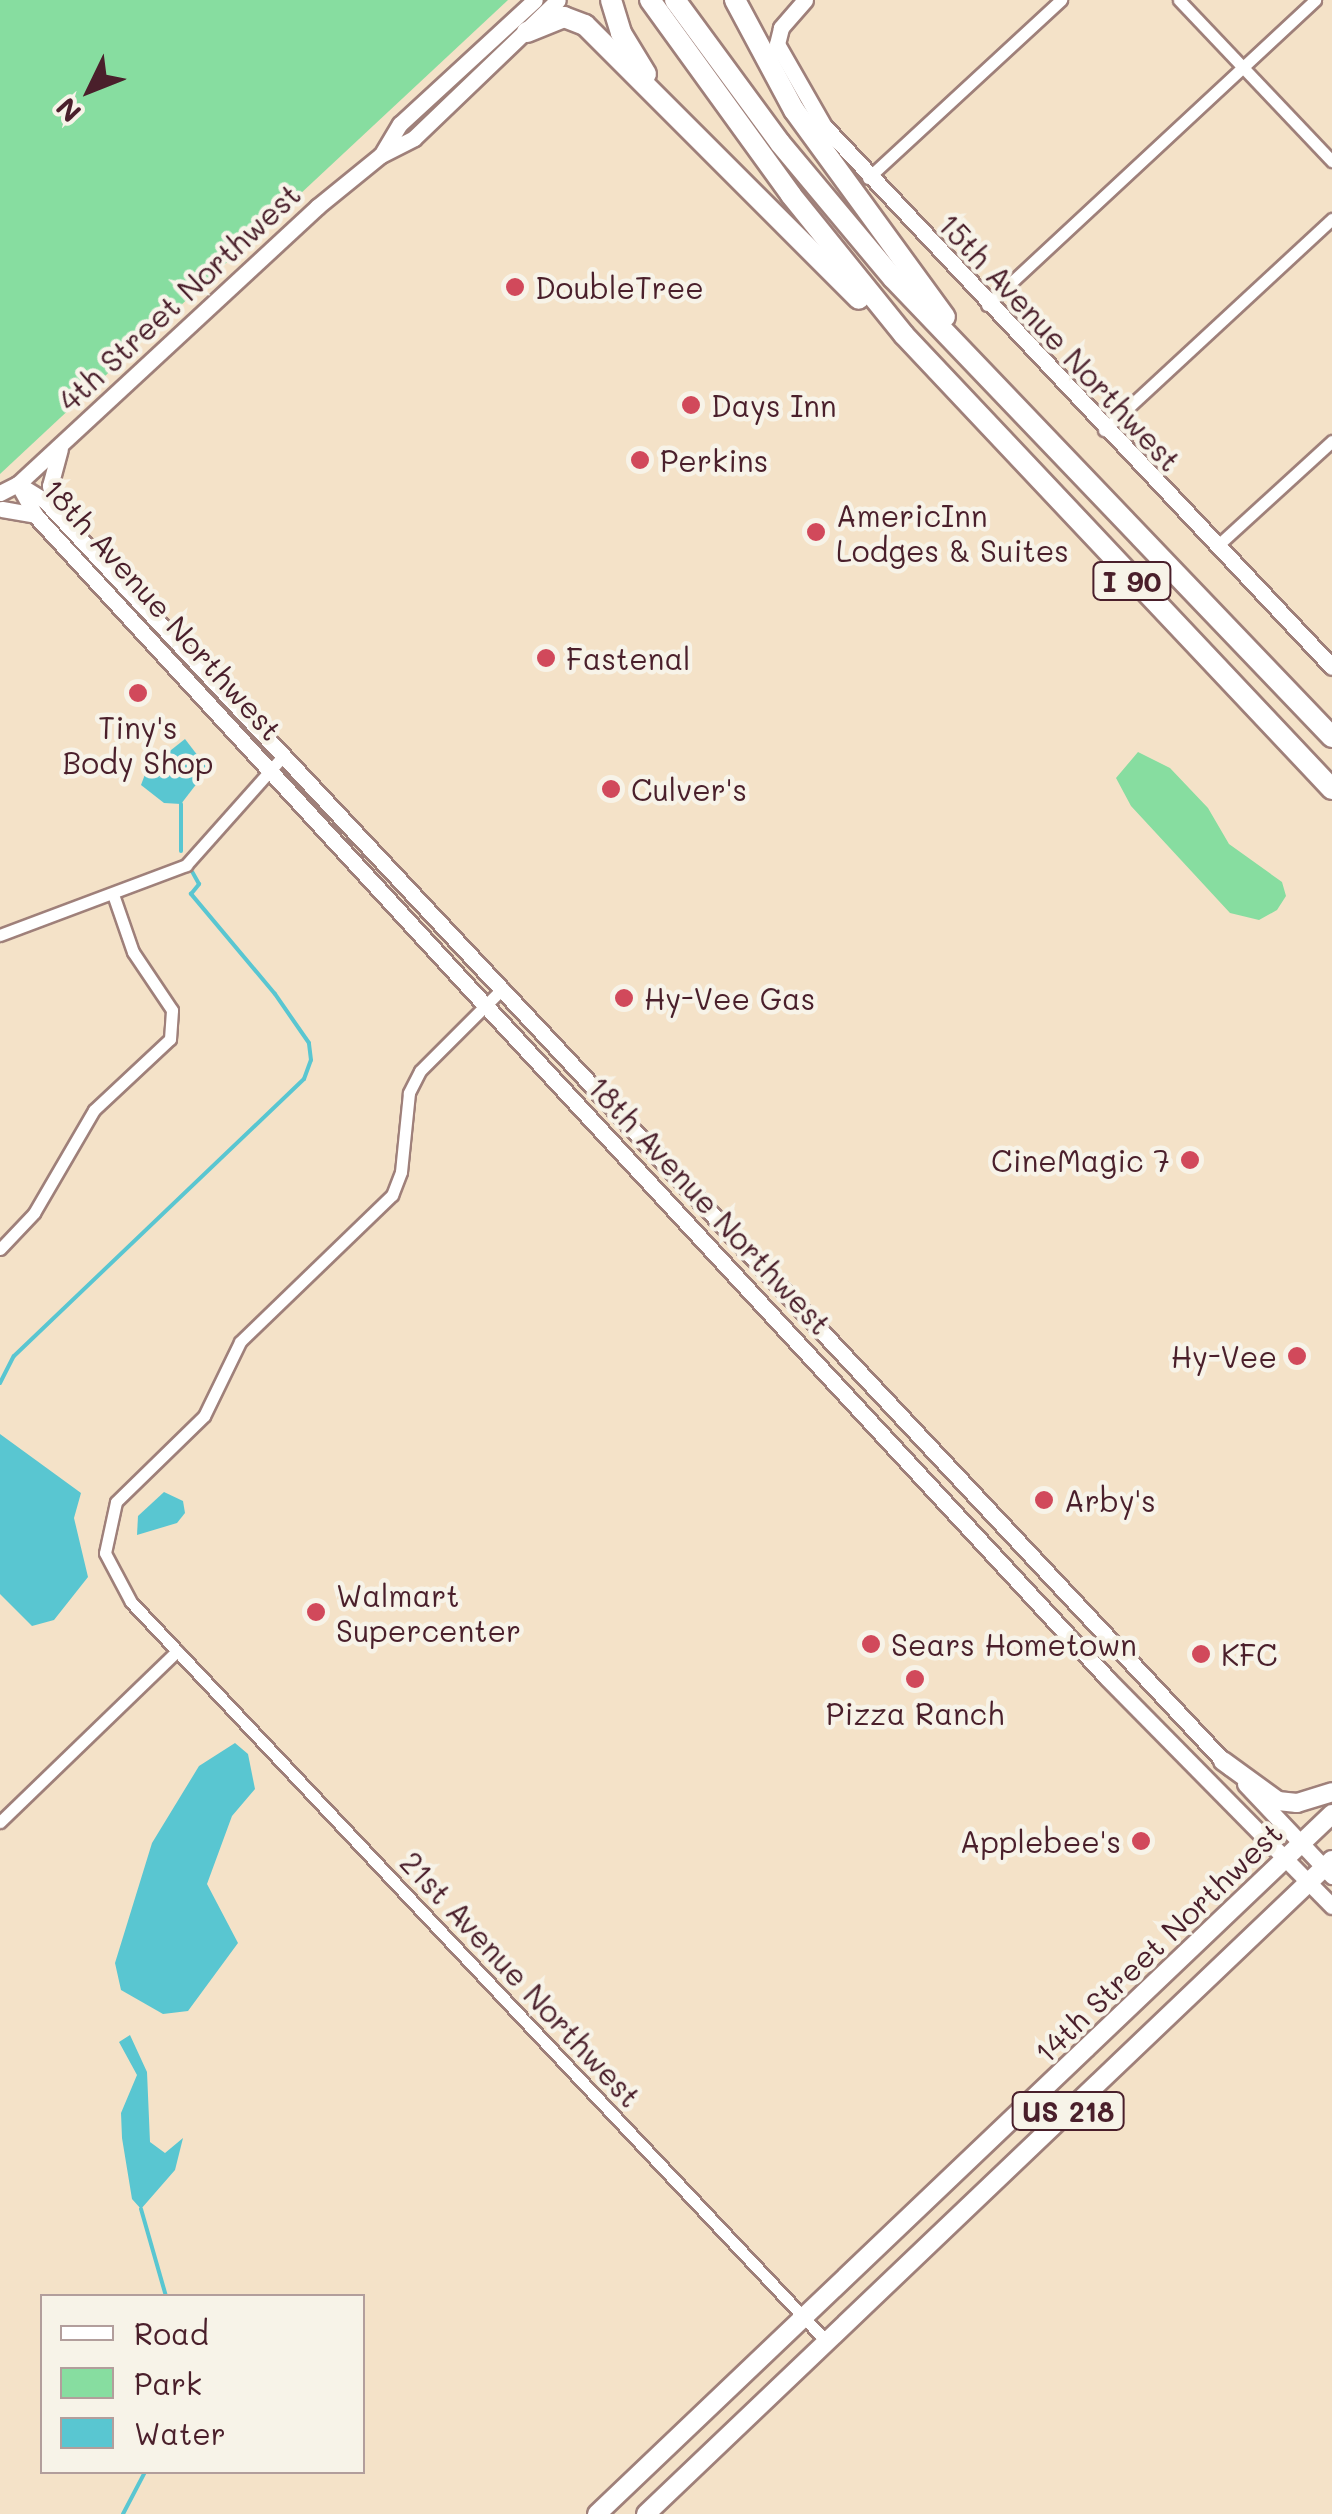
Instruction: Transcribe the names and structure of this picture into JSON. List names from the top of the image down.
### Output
{
  "streets": {
    "highway": ["I 90"],
    "main road": ["14th Street Northwest", "US 218"],
    "street": [
      "4th Street Northwest",
      "15th Avenue Northwest",
      "18th Avenue Northwest",
      "21st Avenue Northwest"
    ]
  },
  "crossings": [
    ["4th Street Northwest", "18th Avenue Northwest"],
    ["18th Avenue Northwest", "14th Street Northwest"],
    ["18th Avenue Northwest", "21st Avenue Northwest"],
    ["14th Street Northwest", "21st Avenue Northwest"],
    ["14th Street Northwest", "US 218"],
    ["21st Avenue Northwest", "US 218"]
  ],
  "places": [
    "DoubleTree",
    "Days Inn",
    "Perkins",
    "AmericInn Lodges & Suites",
    "Fastenal",
    "Tiny's Body Shop",
    "Culver's",
    "Hy-Vee Gas",
    "CineMagic 7",
    "Hy-Vee",
    "Arby's",
    "Walmart Supercenter",
    "Sears Hometown",
    "KFC",
    "Pizza Ranch",
    "Applebee's"
  ],
  "legend": ["Road", "Park", "Water"],
  "north": "bottom left"
}
